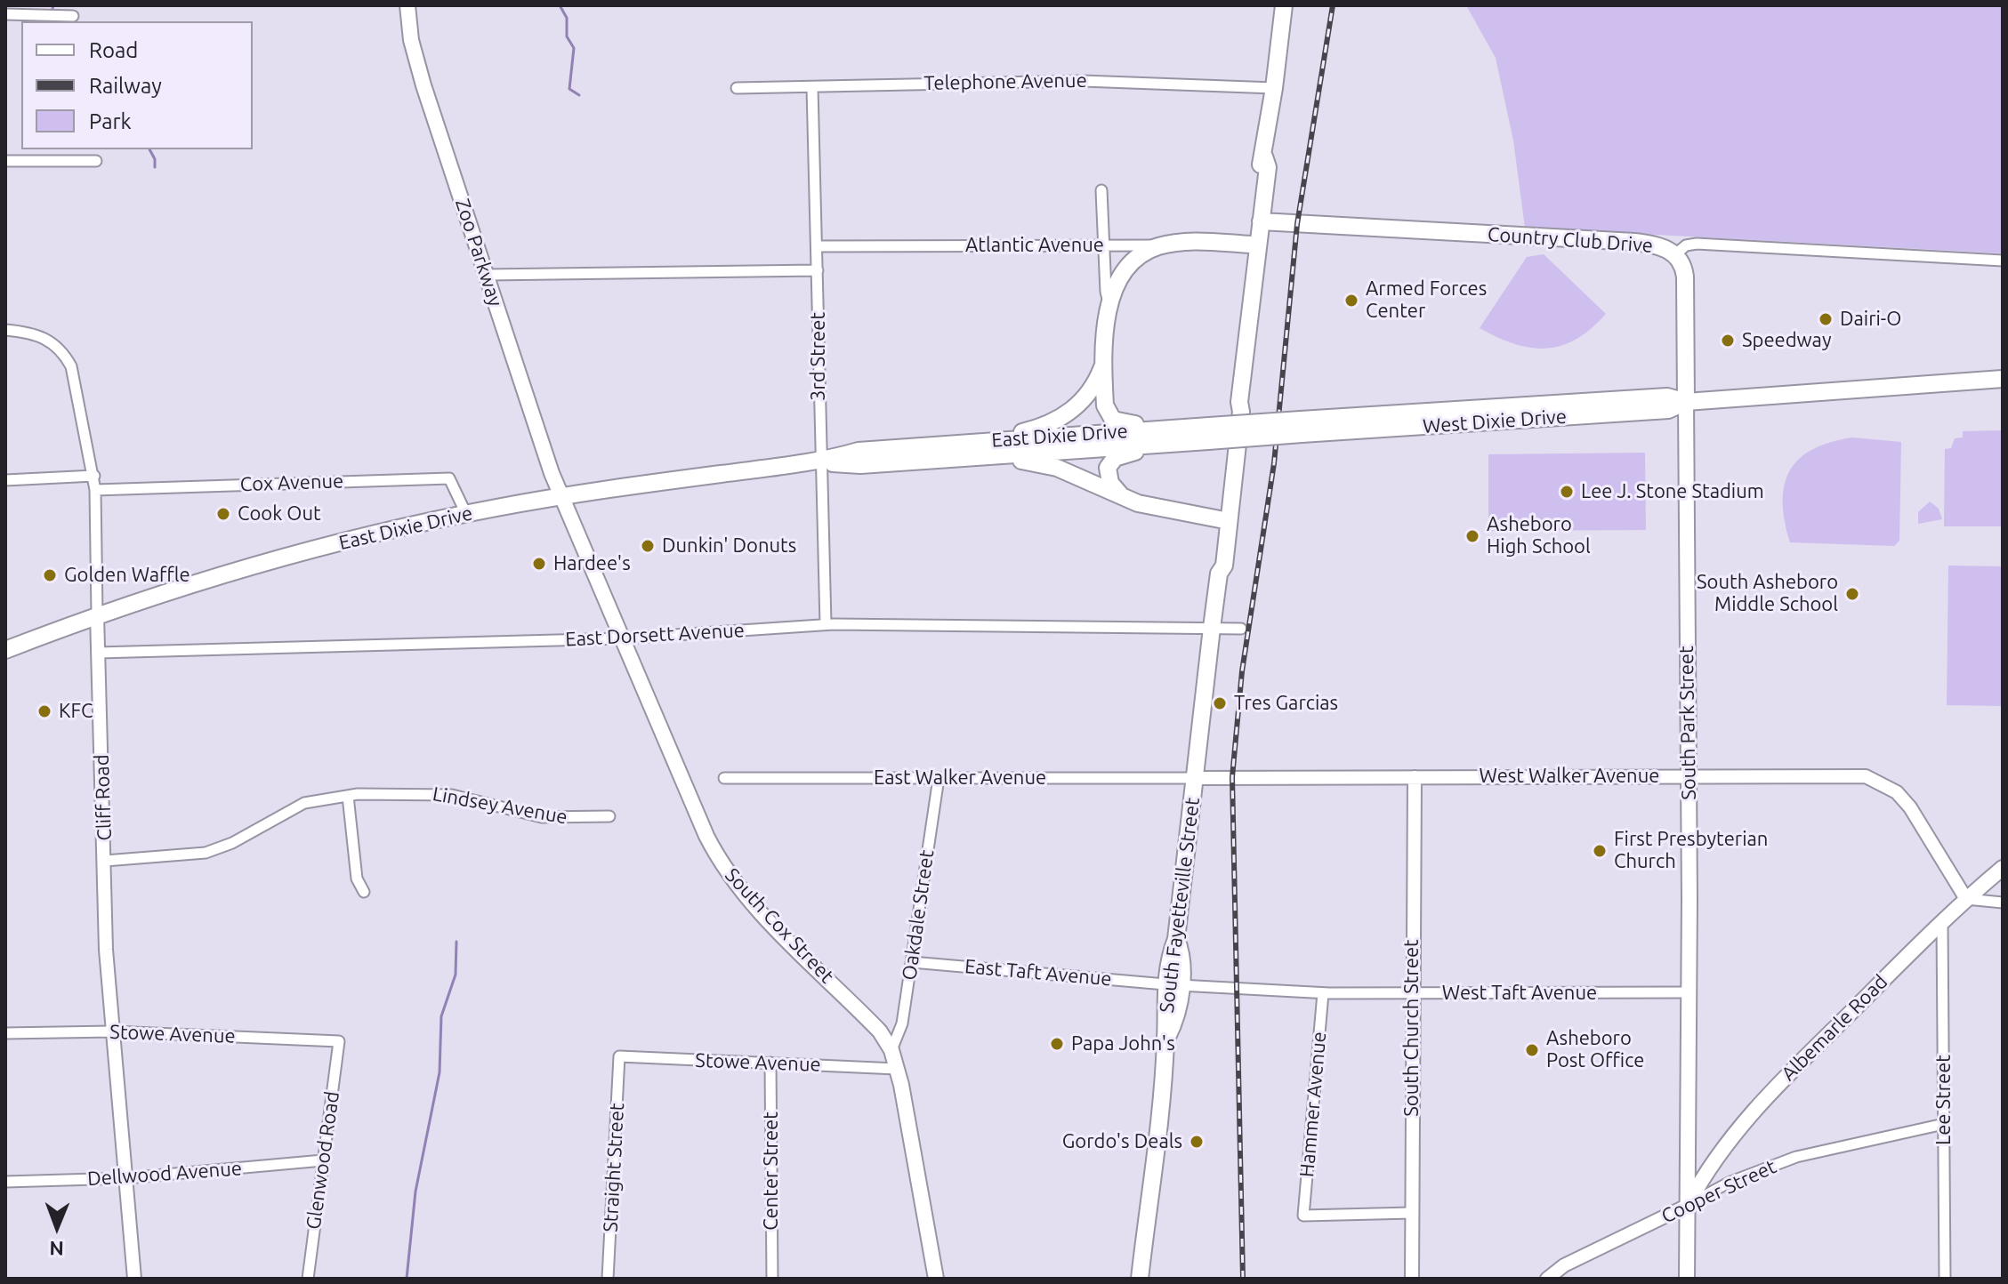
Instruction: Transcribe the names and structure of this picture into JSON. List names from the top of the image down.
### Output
{
  "streets": {
    "main road": [
      "Country Club Drive",
      "Atlantic Avenue",
      "Zoo Parkway",
      "West Dixie Drive",
      "East Dixie Drive",
      "South Park Street",
      "South Fayetteville Street",
      "South Cox Street",
      "Albemarle Road"
    ],
    "street": [
      "Telephone Avenue",
      "3rd Street",
      "Cox Avenue",
      "East Dorsett Avenue",
      "West Walker Avenue",
      "East Walker Avenue",
      "Cliff Road",
      "Lindsey Avenue",
      "Oakdale Street",
      "East Taft Avenue",
      "West Taft Avenue",
      "South Church Street",
      "Stowe Avenue",
      "Lee Street",
      "Hammer Avenue",
      "Glenwood Road",
      "Straight Street",
      "Center Street",
      "Dellwood Avenue",
      "Cooper Street"
    ]
  },
  "crossings": [
    ["Telephone Avenue", "3rd Street"],
    ["Telephone Avenue", "South Fayetteville Street"],
    ["Country Club Drive", "South Park Street"],
    ["Country Club Drive", "South Fayetteville Street"],
    ["Atlantic Avenue", "3rd Street"],
    ["Atlantic Avenue", "South Fayetteville Street"],
    ["Zoo Parkway", "East Dixie Drive"],
    ["Zoo Parkway", "South Cox Street"],
    ["3rd Street", "East Dixie Drive"],
    ["3rd Street", "East Dorsett Avenue"],
    ["West Dixie Drive", "East Dixie Drive"],
    ["West Dixie Drive", "South Park Street"],
    ["East Dixie Drive", "Cox Avenue"],
    ["East Dixie Drive", "Cliff Road"],
    ["East Dixie Drive", "South Cox Street"],
    ["Cox Avenue", "Cliff Road"],
    ["East Dorsett Avenue", "Cliff Road"],
    ["East Dorsett Avenue", "South Fayetteville Street"],
    ["East Dorsett Avenue", "South Cox Street"],
    ["South Park Street", "West Walker Avenue"],
    ["South Park Street", "West Taft Avenue"],
    ["South Park Street", "Albemarle Road"],
    ["South Park Street", "Cooper Street"],
    ["West Walker Avenue", "East Walker Avenue"],
    ["West Walker Avenue", "South Fayetteville Street"],
    ["West Walker Avenue", "South Church Street"],
    ["West Walker Avenue", "Albemarle Road"],
    ["East Walker Avenue", "South Fayetteville Street"],
    ["East Walker Avenue", "Oakdale Street"],
    ["Cliff Road", "Lindsey Avenue"],
    ["Cliff Road", "Stowe Avenue"],
    ["Cliff Road", "Dellwood Avenue"],
    ["South Fayetteville Street", "East Taft Avenue"],
    ["South Fayetteville Street", "West Taft Avenue"],
    ["Oakdale Street", "South Cox Street"],
    ["Oakdale Street", "East Taft Avenue"],
    ["South Cox Street", "Stowe Avenue"],
    ["East Taft Avenue", "West Taft Avenue"],
    ["West Taft Avenue", "South Church Street"],
    ["West Taft Avenue", "Hammer Avenue"],
    ["South Church Street", "Hammer Avenue"],
    ["Albemarle Road", "Lee Street"],
    ["Albemarle Road", "Cooper Street"],
    ["Stowe Avenue", "Glenwood Road"],
    ["Stowe Avenue", "Straight Street"],
    ["Stowe Avenue", "Center Street"],
    ["Lee Street", "Cooper Street"],
    ["Glenwood Road", "Dellwood Avenue"]
  ],
  "places": [
    "Armed Forces Center",
    "Dairi-O",
    "Speedway",
    "Lee J. Stone Stadium",
    "Cook Out",
    "Asheboro High School",
    "Dunkin' Donuts",
    "Hardee's",
    "Golden Waffle",
    "South Asheboro Middle School",
    "Tres Garcias",
    "KFC",
    "First Presbyterian Church",
    "Papa John's",
    "Asheboro Post Office",
    "Gordo's Deals"
  ],
  "legend": ["Road", "Railway", "Park"],
  "north": "bottom"
}
